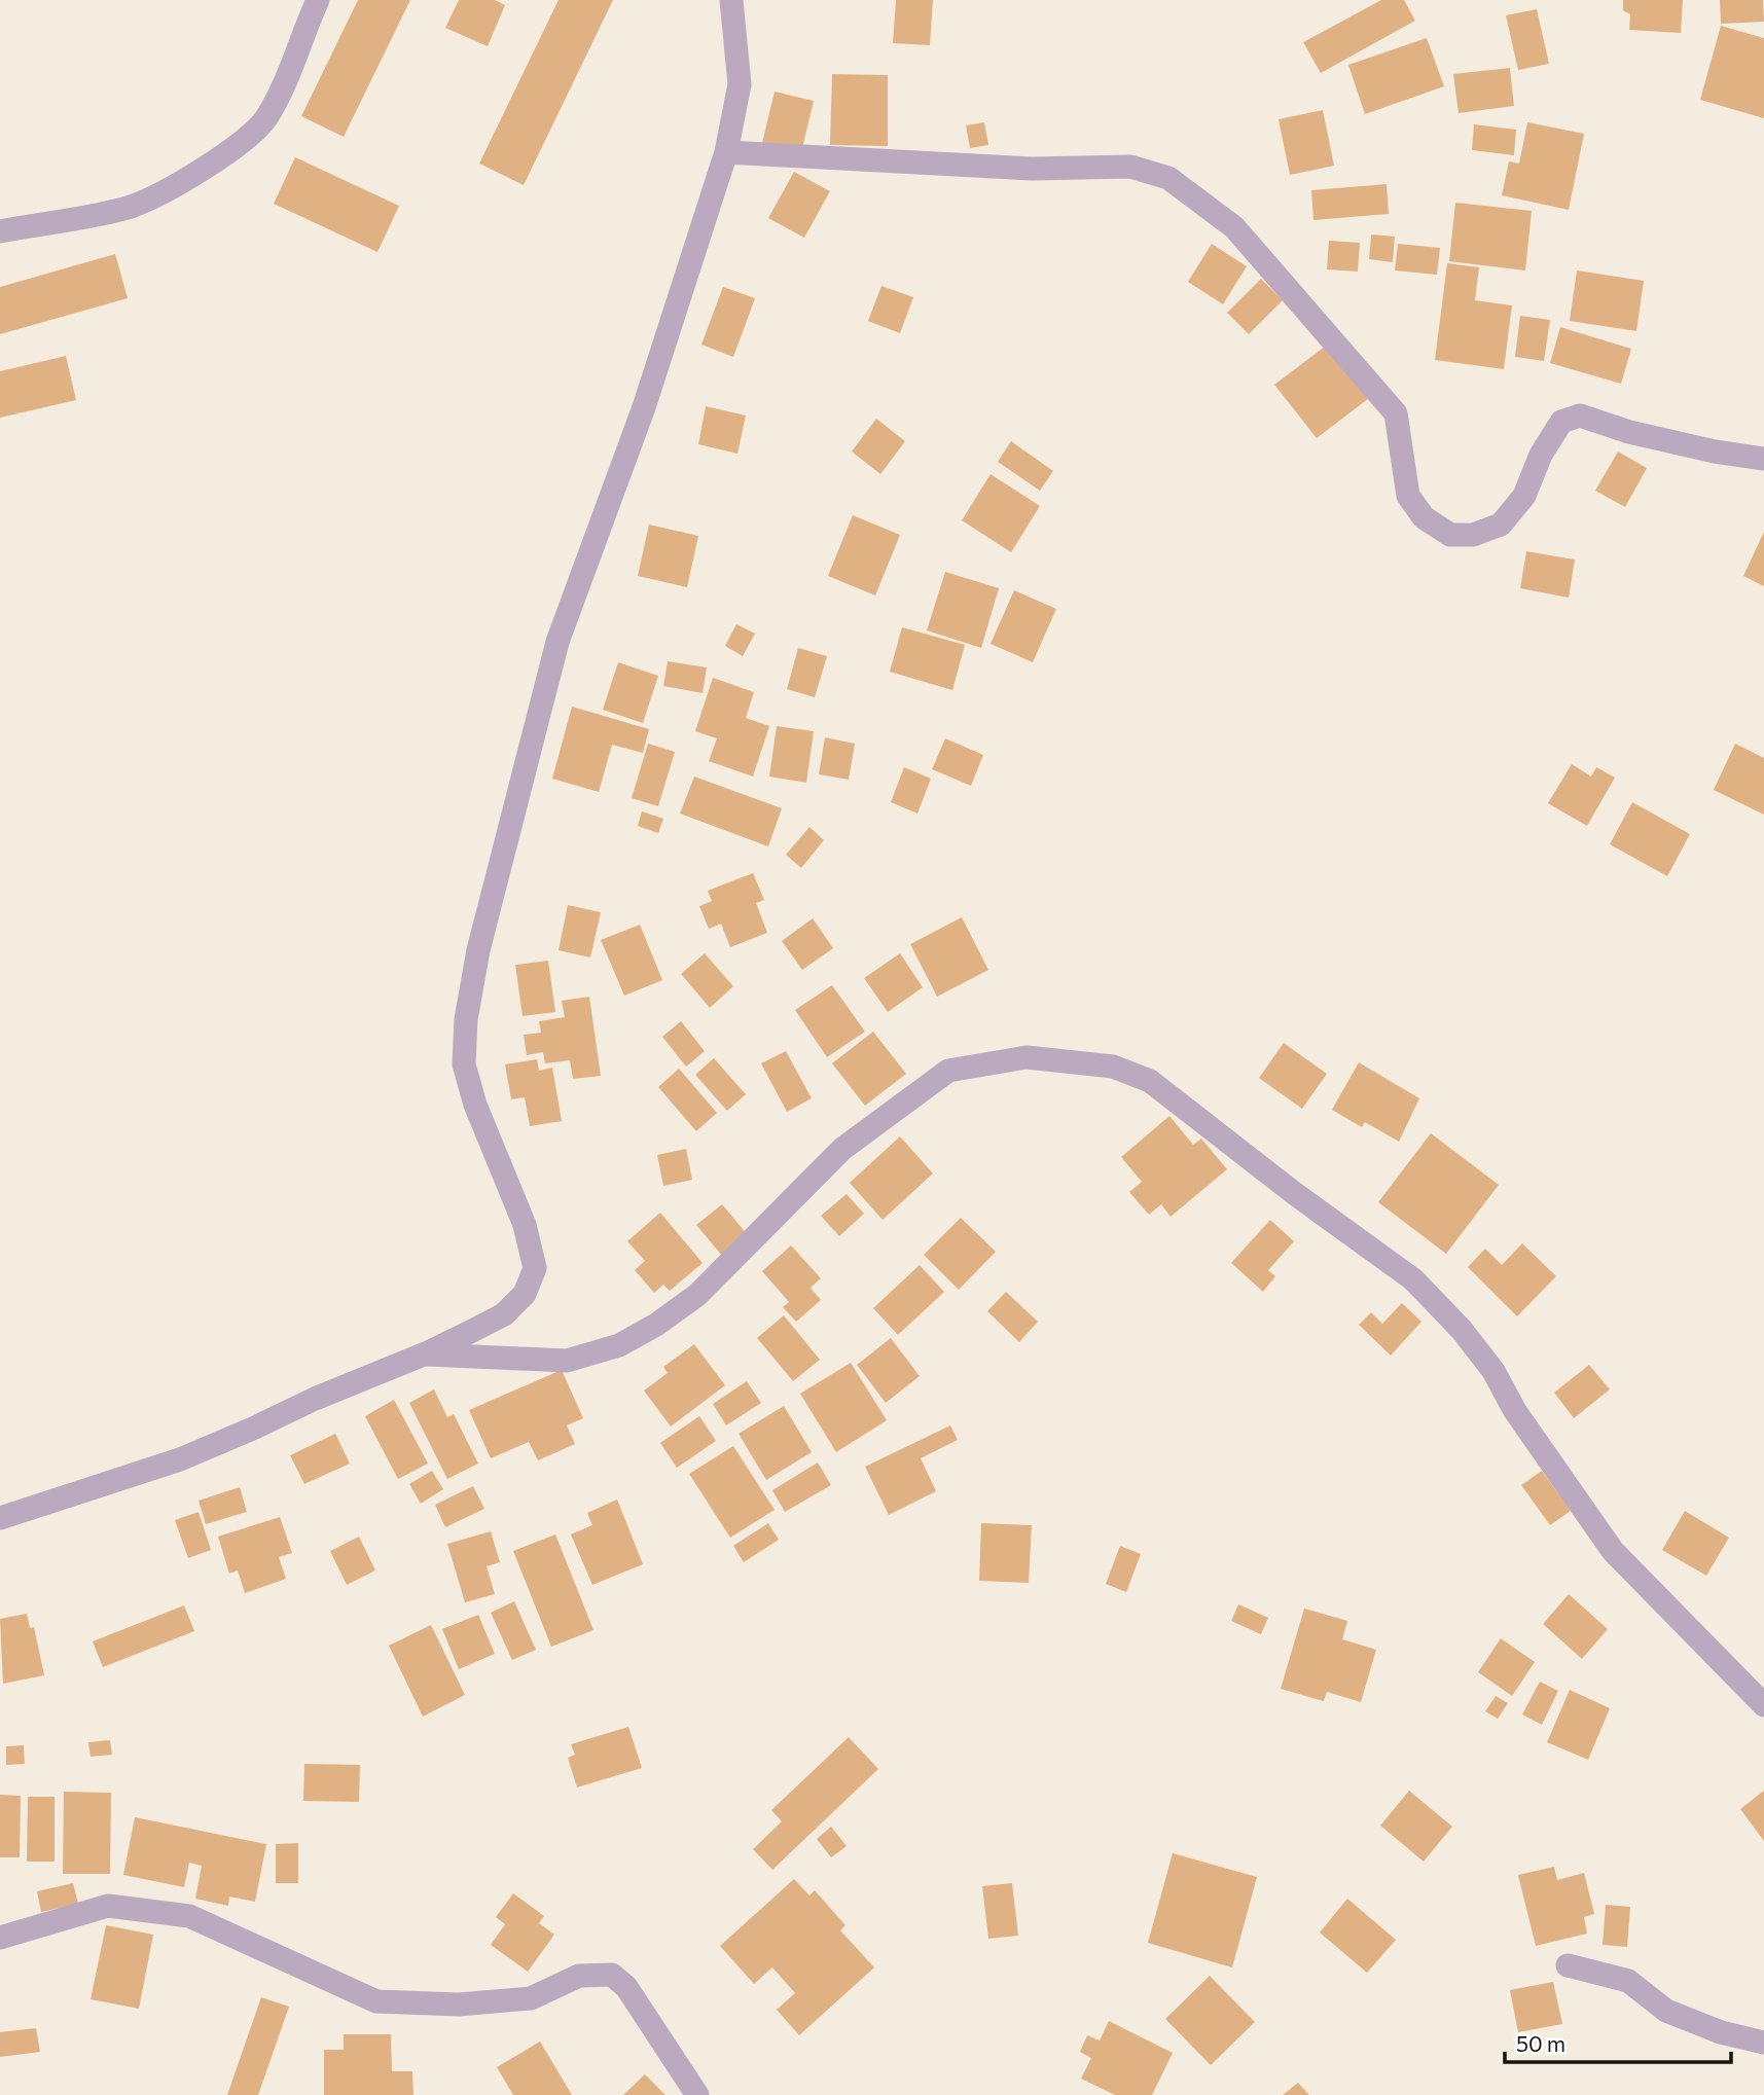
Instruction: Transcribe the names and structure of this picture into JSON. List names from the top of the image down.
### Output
{
  "scale_bar": "50 m"
}
